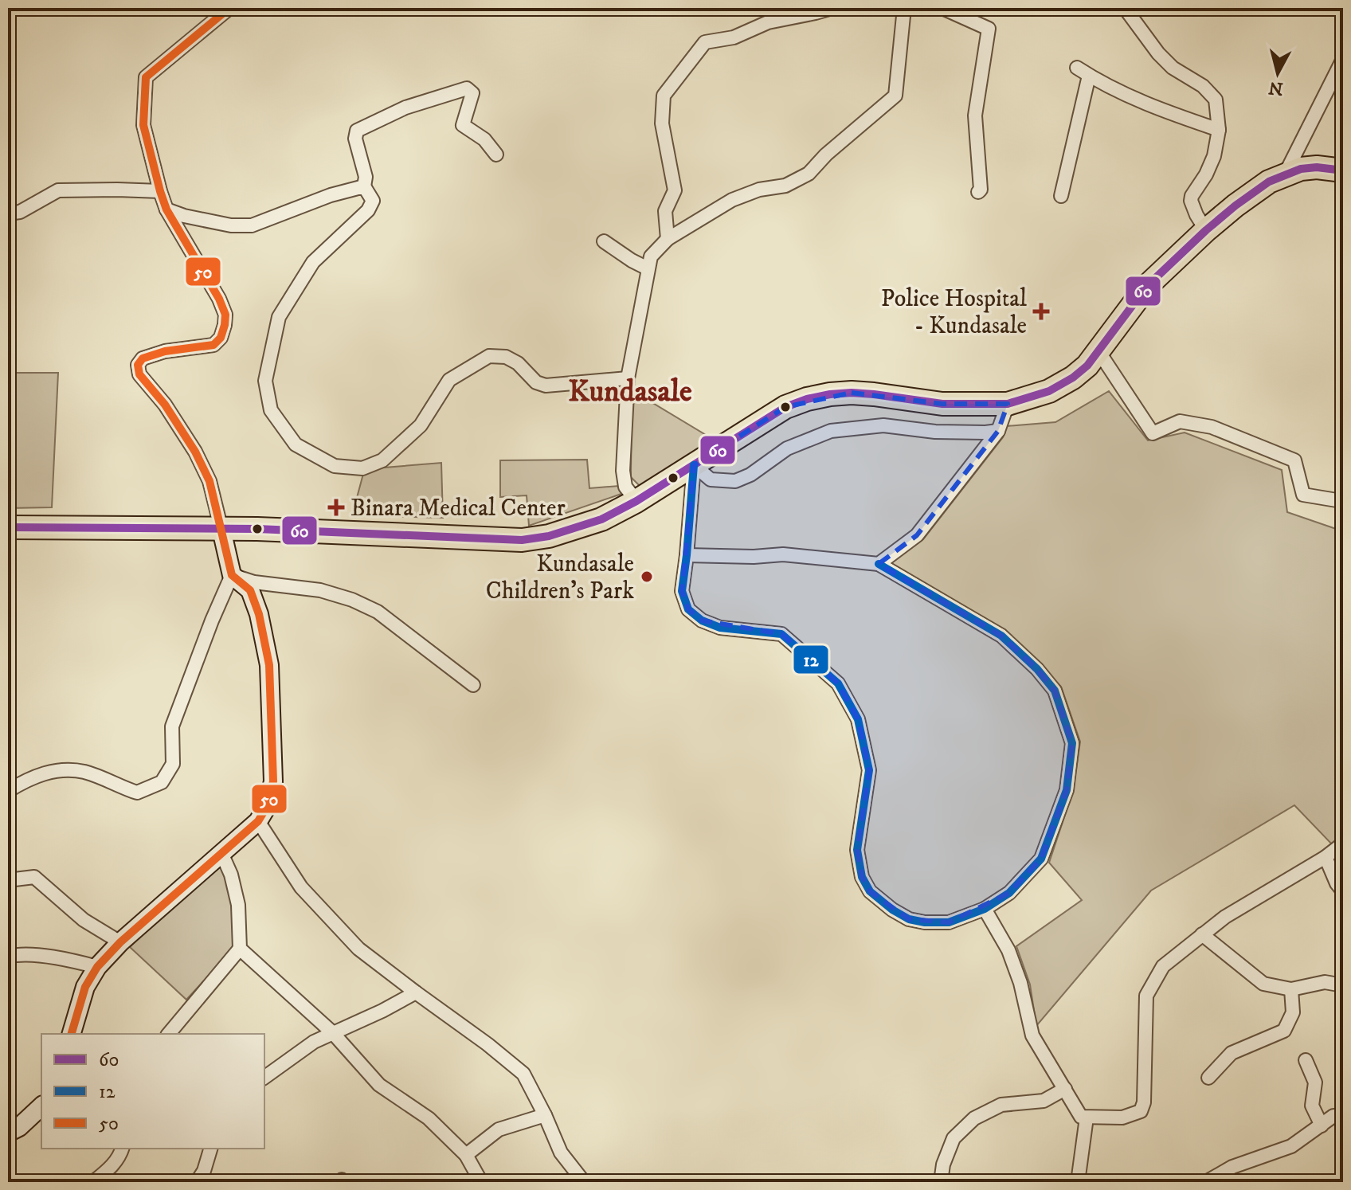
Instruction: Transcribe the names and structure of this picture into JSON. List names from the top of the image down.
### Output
{
  "districts": ["Kundasale"],
  "places": {
    "health": ["Police Hospital - Kundasale", "Binara Medical Center"],
    "other": ["Kundasale Children's Park"]
  },
  "lines": ["transit line 50", "transit line 60", "transit line 12"],
  "legend": ["60", "12", "50"],
  "north": "bottom"
}
